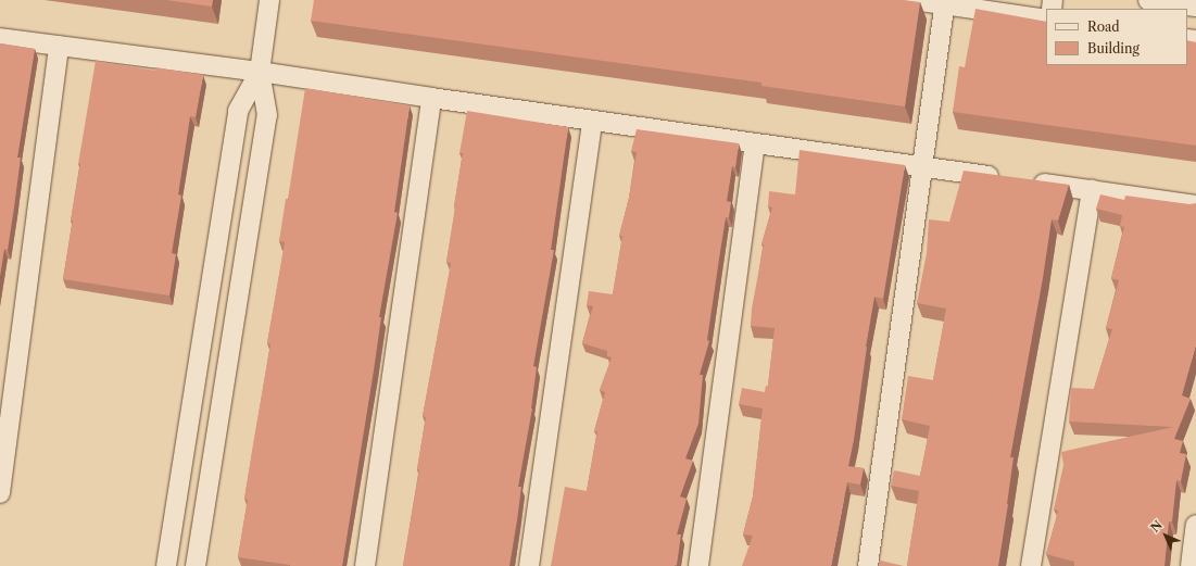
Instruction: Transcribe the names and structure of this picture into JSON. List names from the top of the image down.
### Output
{
  "legend": ["Road", "Building"],
  "north": "top left"
}
